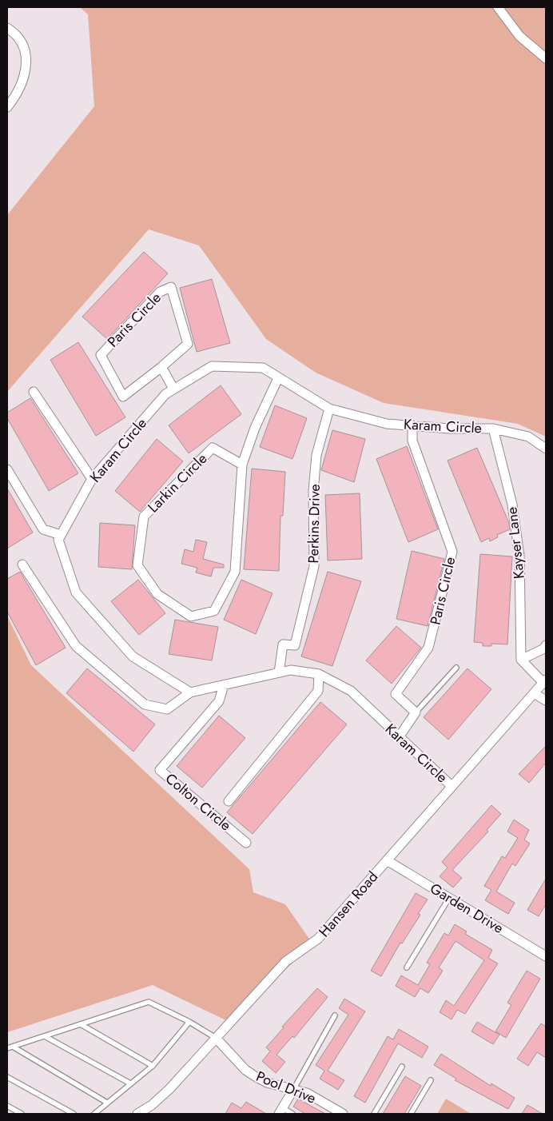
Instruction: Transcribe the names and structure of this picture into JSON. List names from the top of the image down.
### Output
{
  "streets": {
    "street": [
      "Paris Circle",
      "Karam Circle",
      "Larkin Circle",
      "Perkins Drive",
      "Kayser Lane",
      "Colton Circle",
      "Hansen Road",
      "Garden Drive",
      "Pool Drive"
    ]
  },
  "crossings": [
    ["Paris Circle", "Karam Circle"],
    ["Karam Circle", "Larkin Circle"],
    ["Karam Circle", "Perkins Drive"],
    ["Karam Circle", "Kayser Lane"],
    ["Karam Circle", "Colton Circle"],
    ["Karam Circle", "Hansen Road"],
    ["Hansen Road", "Garden Drive"],
    ["Hansen Road", "Pool Drive"]
  ]
}
